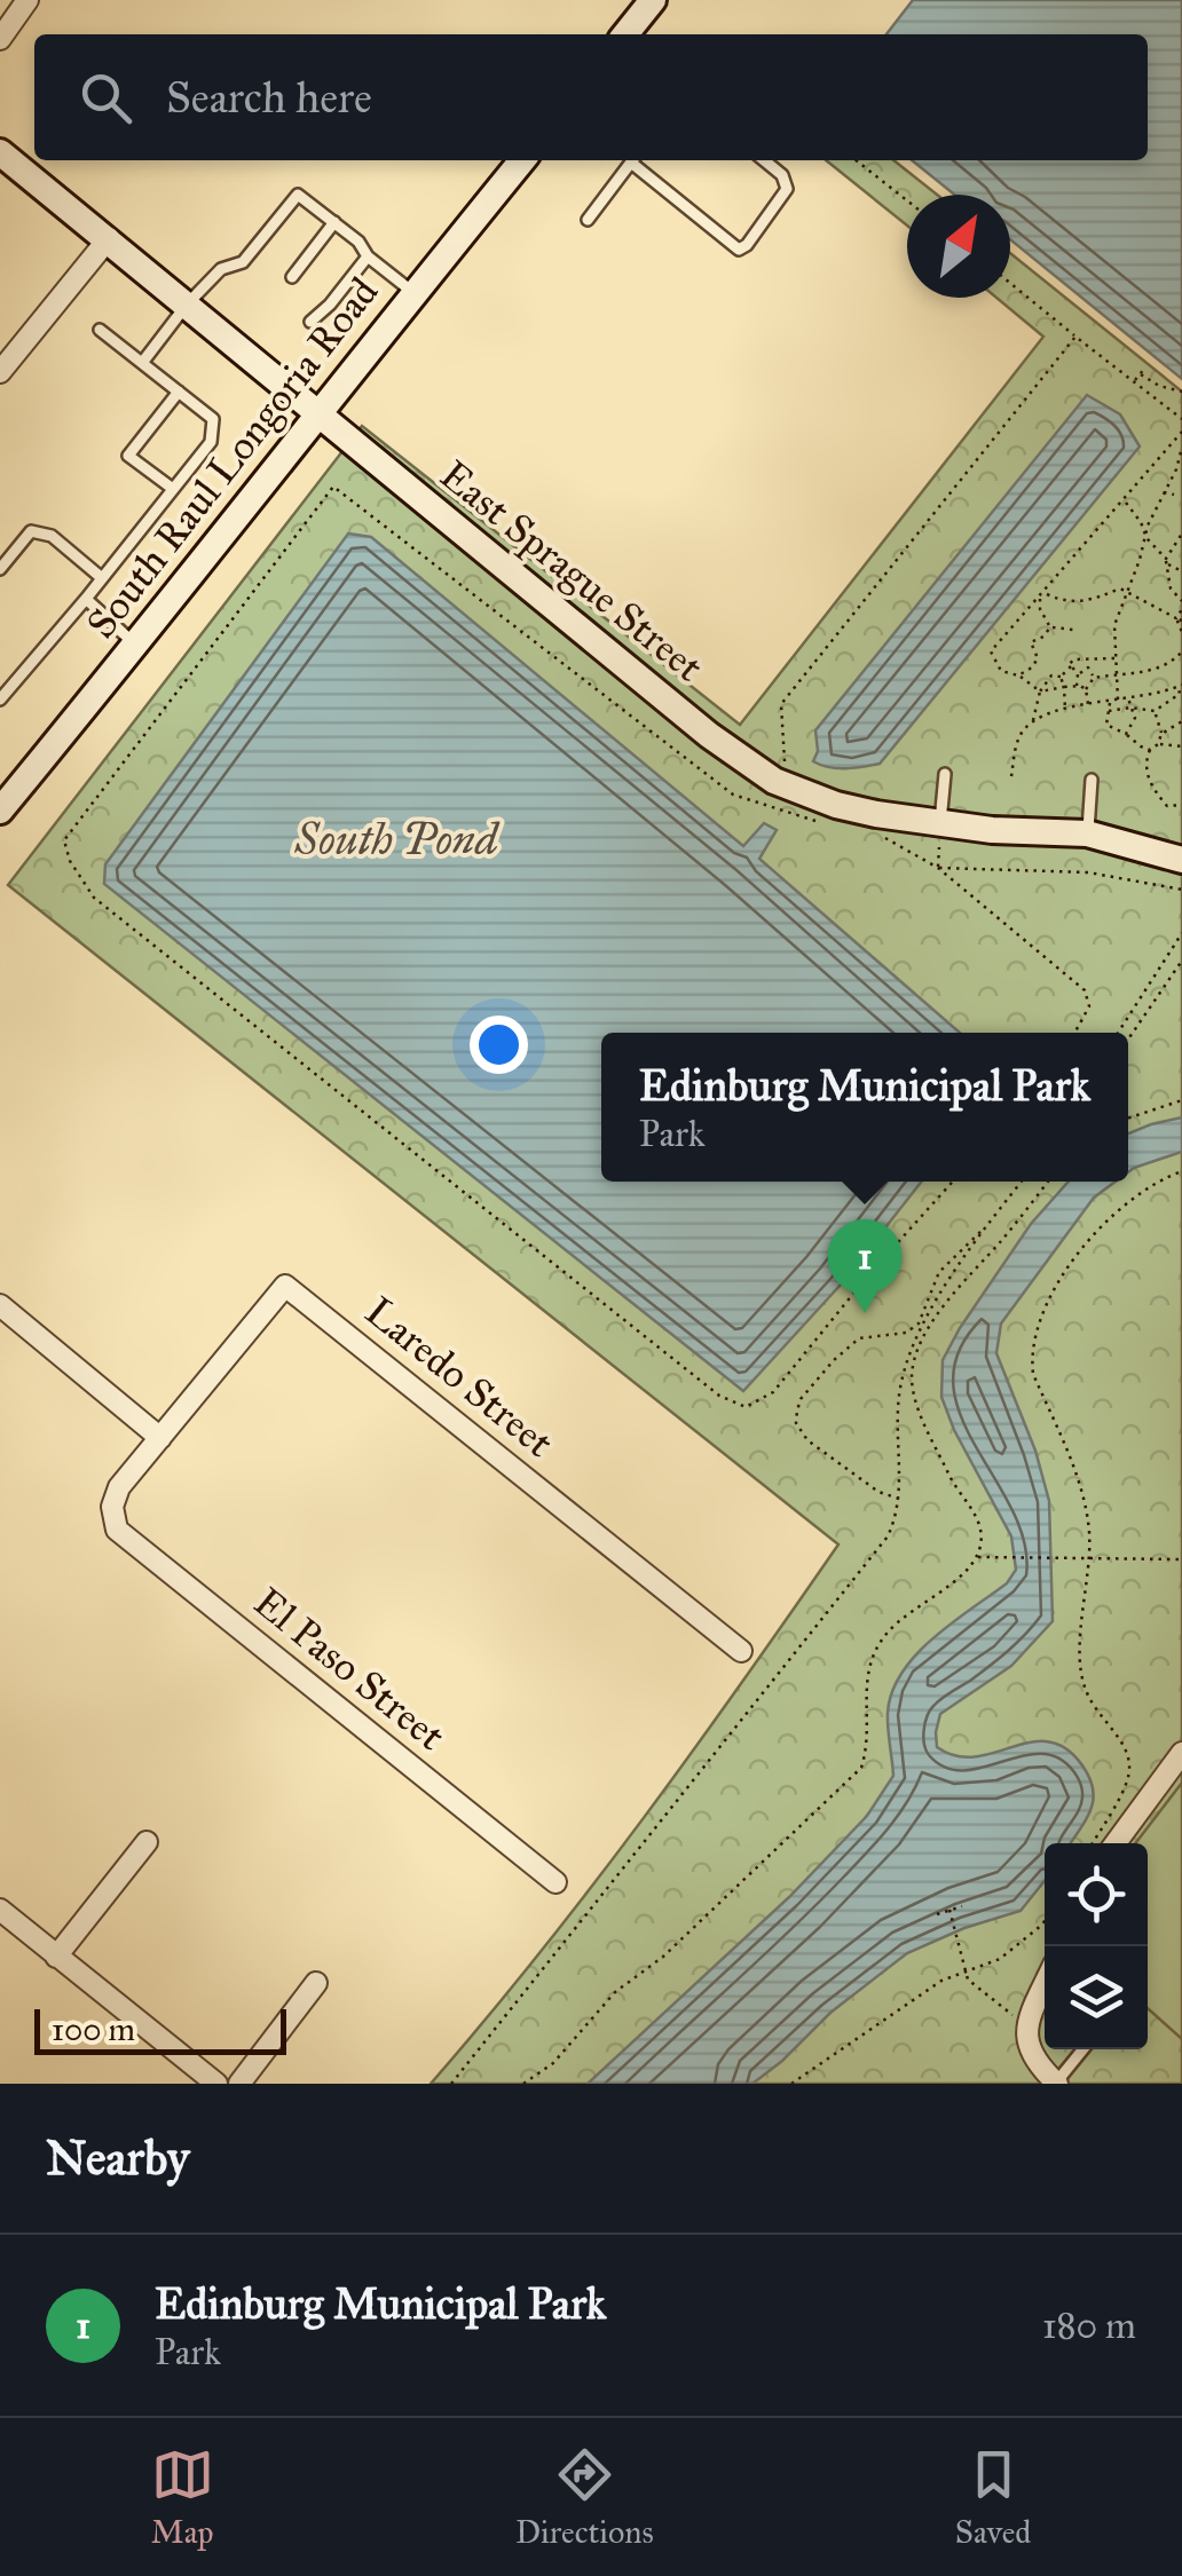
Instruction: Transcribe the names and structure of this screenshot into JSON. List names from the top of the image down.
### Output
{
  "streets": {
    "street": [
      "South Raul Longoria Road",
      "East Sprague Street",
      "Laredo Street",
      "El Paso Street"
    ]
  },
  "crossings": [
    ["South Raul Longoria Road", "East Sprague Street"],
    ["Laredo Street", "El Paso Street"]
  ],
  "water": ["South Pond"],
  "scale_bar": "100 m",
  "north": "top right",
  "page": {
    "search": "Search here",
    "popup": ["Edinburg Municipal Park", "Park"],
    "pins": "1",
    "scale": "100 m",
    "heading": "Nearby",
    "list": [
      {
        "mark": "1",
        "name": "Edinburg Municipal Park",
        "note": "Park",
        "value": "180 m"
      }
    ],
    "nav": ["Map", "Directions", "Saved"]
  }
}
